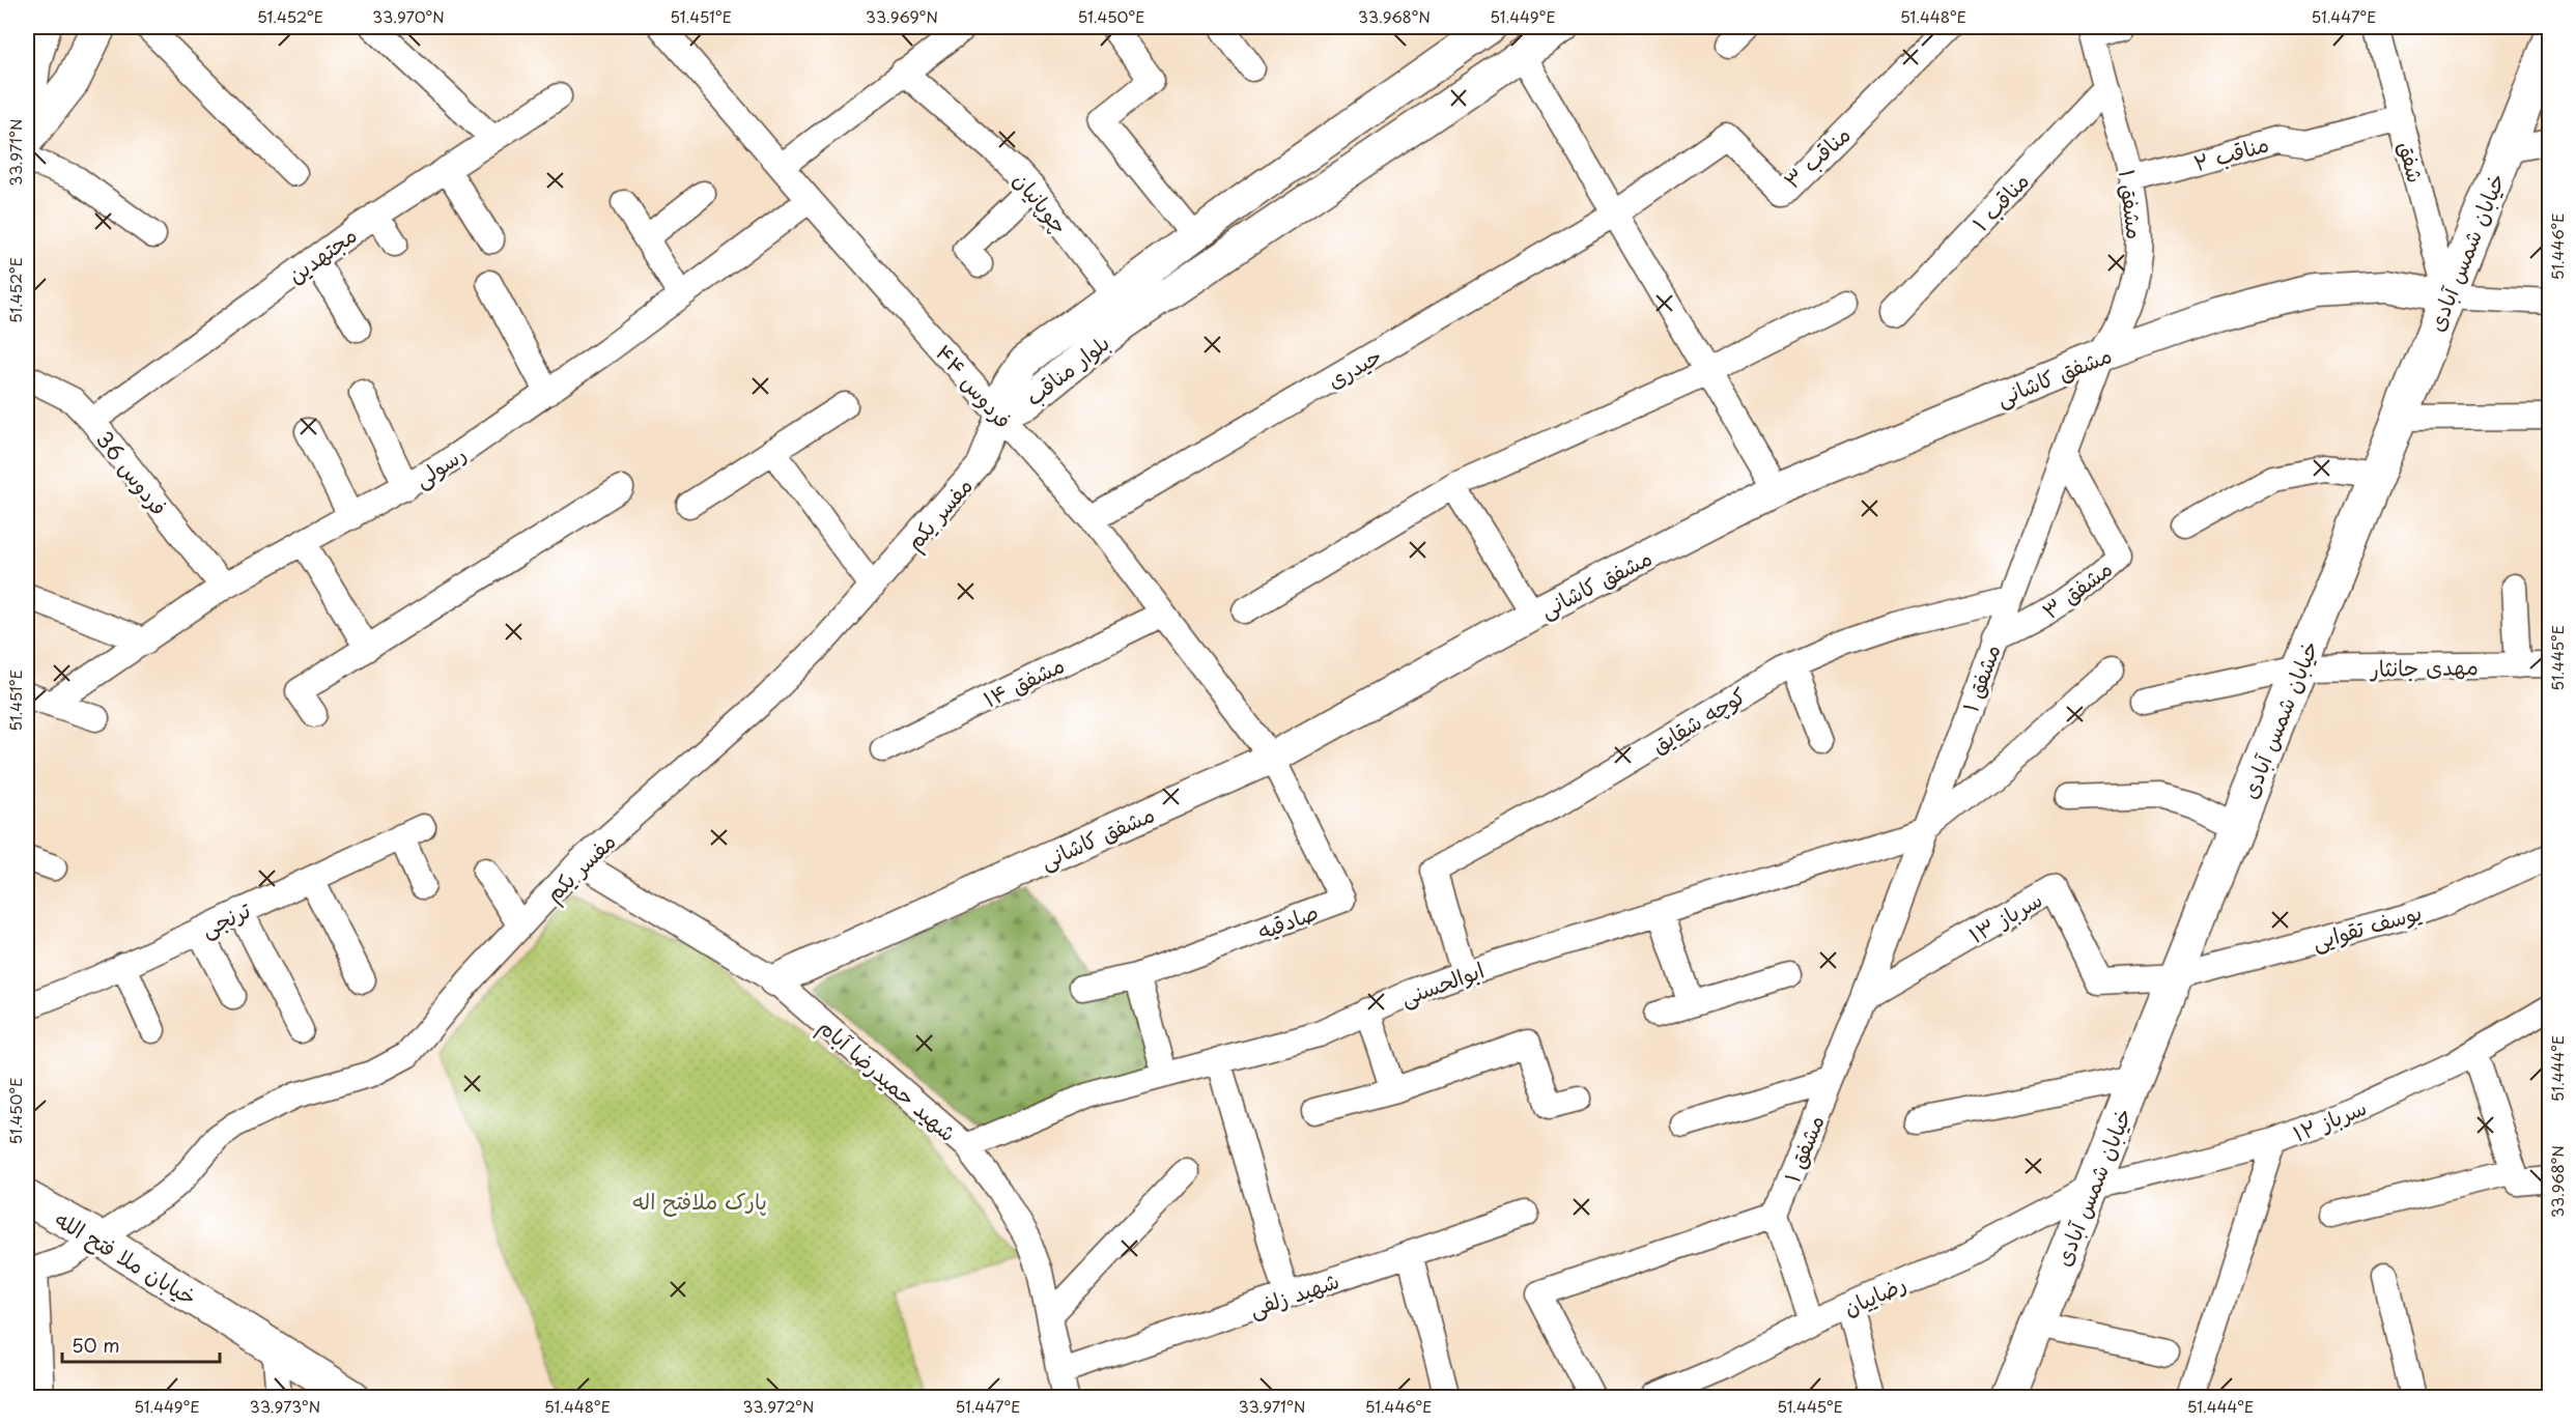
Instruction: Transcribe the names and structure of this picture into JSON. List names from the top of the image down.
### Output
{
  "streets": {
    "main road": ["خیابان شمس آبادی", "خیابان ملا فتح الله"],
    "street": [
      "مناقب ۲",
      "مناقب ۳",
      "شفق",
      "مناقب ۱",
      "چوپانیان",
      "مشفق ۱",
      "مجتهدین",
      "حیدری",
      "بلوار مناقب",
      "مشفق کاشانی",
      "فردوس ۴۴",
      "رسولی",
      "فردوس 36",
      "مفسر یکم",
      "مشفق ۳",
      "مهدی جانثار",
      "مشفق ۱۴",
      "کوچه شقایق",
      "سرباز ۱۳",
      "ترنجی",
      "صادقیه",
      "یوسف تقوایی",
      "ابوالحسنی",
      "شهید حمیدرضا آبام",
      "سرباز ۱۲",
      "شهید زلفی",
      "رضاییان"
    ]
  },
  "crossings": [
    ["مناقب ۲", "شفق"],
    ["مناقب ۲", "مشفق ۱"],
    ["مناقب ۳", "حیدری"],
    ["شفق", "خیابان شمس آبادی"],
    ["شفق", "مشفق کاشانی"],
    ["مناقب ۱", "مشفق ۱"],
    ["چوپانیان", "بلوار مناقب"],
    ["مشفق ۱", "مشفق کاشانی"],
    ["مشفق ۱", "مشفق ۳"],
    ["مشفق ۱", "کوچه شقایق"],
    ["مشفق ۱", "سرباز ۱۳"],
    ["مشفق ۱", "ابوالحسنی"],
    ["خیابان شمس آبادی", "مشفق کاشانی"],
    ["خیابان شمس آبادی", "مهدی جانثار"],
    ["خیابان شمس آبادی", "سرباز ۱۳"],
    ["خیابان شمس آبادی", "یوسف تقوایی"],
    ["خیابان شمس آبادی", "سرباز ۱۲"],
    ["خیابان شمس آبادی", "رضاییان"],
    ["مجتهدین", "فردوس 36"],
    ["حیدری", "فردوس ۴۴"],
    ["بلوار مناقب", "فردوس ۴۴"],
    ["بلوار مناقب", "مفسر یکم"],
    ["مشفق کاشانی", "فردوس ۴۴"],
    ["مشفق کاشانی", "صادقیه"],
    ["مشفق کاشانی", "شهید حمیدرضا آبام"],
    ["فردوس ۴۴", "رسولی"],
    ["فردوس ۴۴", "مفسر یکم"],
    ["فردوس ۴۴", "مشفق ۱۴"],
    ["فردوس ۴۴", "صادقیه"],
    ["رسولی", "فردوس 36"],
    ["مفسر یکم", "شهید حمیدرضا آبام"],
    ["مفسر یکم", "خیابان ملا فتح الله"],
    ["کوچه شقایق", "ابوالحسنی"],
    ["سرباز ۱۳", "یوسف تقوایی"],
    ["ابوالحسنی", "شهید حمیدرضا آبام"],
    ["شهید حمیدرضا آبام", "شهید زلفی"],
    ["سرباز ۱۲", "رضاییان"]
  ],
  "parks": ["پارک ملافتح اله"],
  "scale_bar": "50 m",
  "coordinates": [
    "51.452°E",
    "33.970°N",
    "51.451°E",
    "33.969°N",
    "51.450°E",
    "33.968°N",
    "51.449°E",
    "51.448°E",
    "51.447°E",
    "33.971°N",
    "51.446°E",
    "51.445°E",
    "51.444°E",
    "33.973°N",
    "33.972°N"
  ]
}
